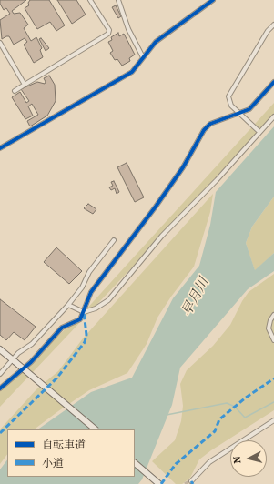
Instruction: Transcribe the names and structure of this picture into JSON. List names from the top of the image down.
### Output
{
  "water": ["早月川"],
  "legend": ["自転車道", "小道"],
  "north": "left"
}
